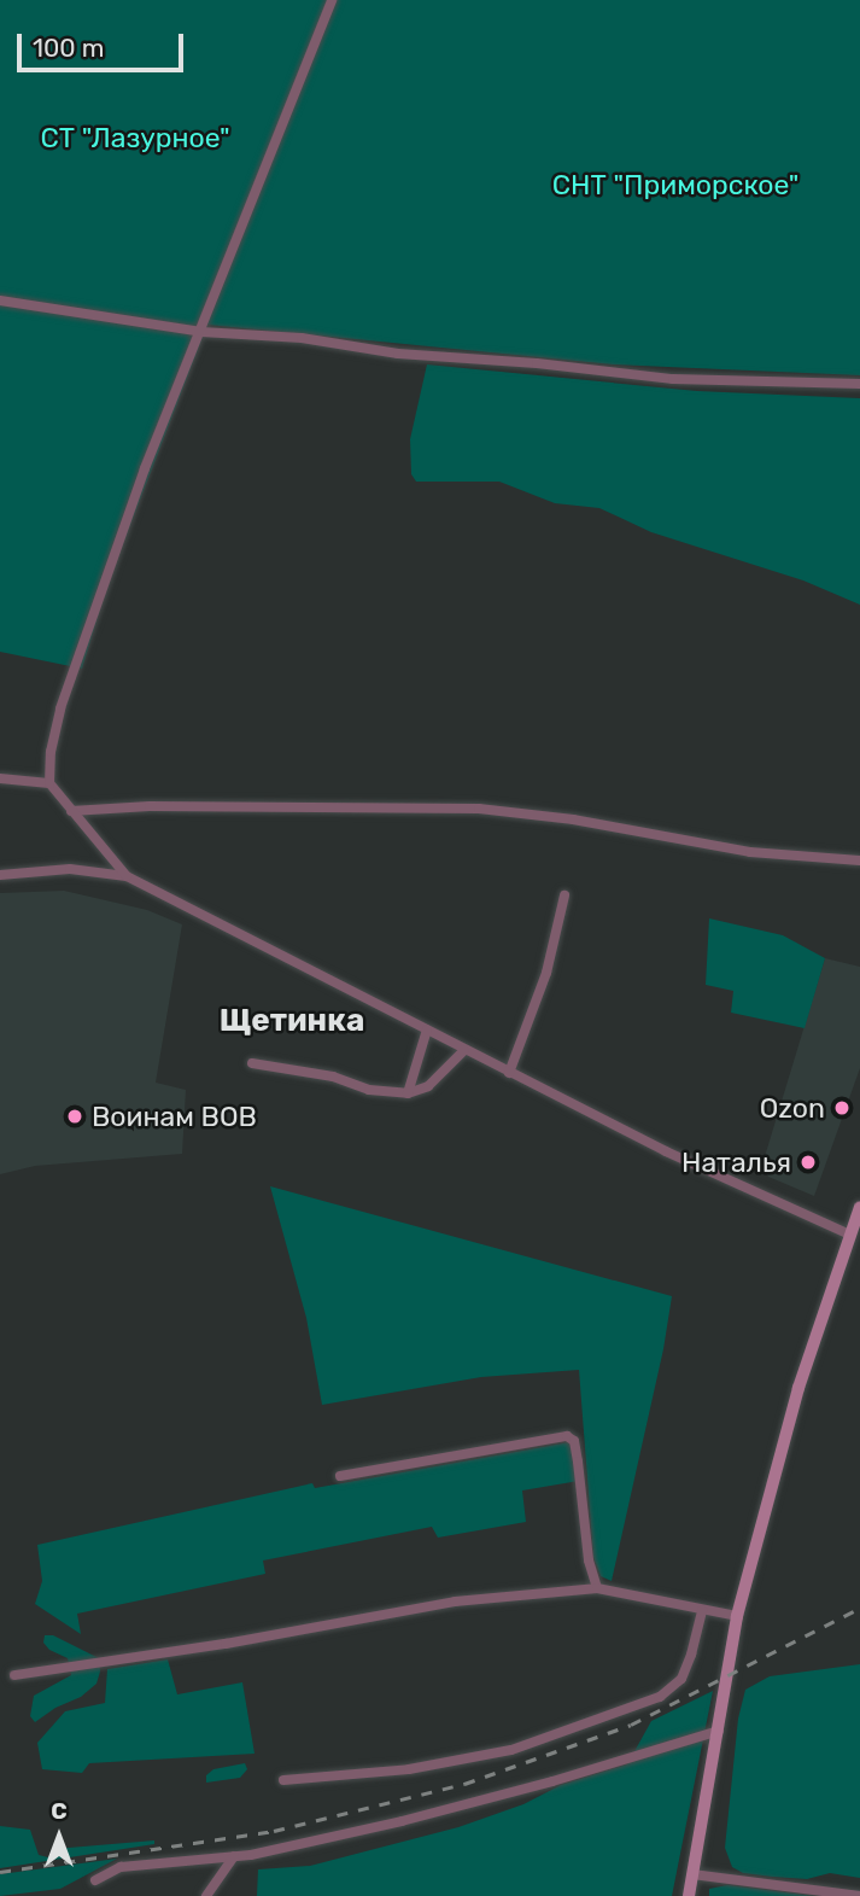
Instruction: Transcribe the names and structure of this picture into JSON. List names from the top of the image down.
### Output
{
  "districts": ["Щетинка"],
  "parks": ["СТ \"Лазурное\"", "СНТ \"Приморское\""],
  "places": ["Ozon", "Воинам ВОВ", "Наталья"],
  "scale_bar": "100 m",
  "north": "top"
}
